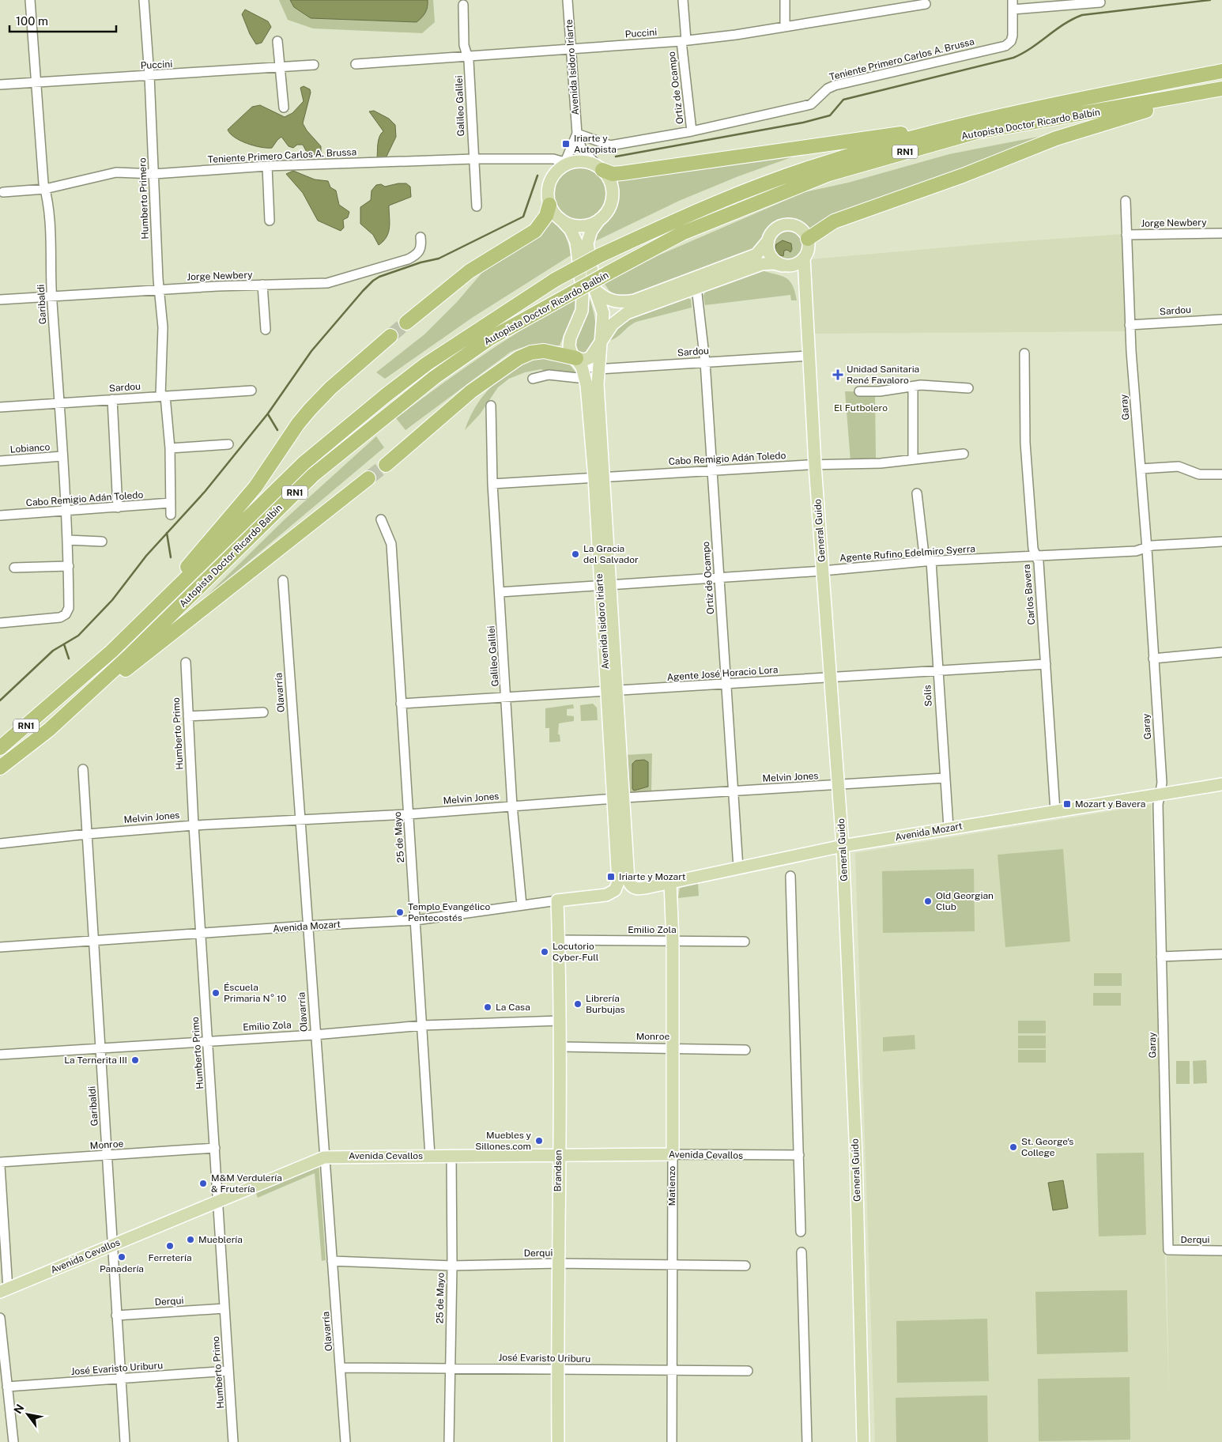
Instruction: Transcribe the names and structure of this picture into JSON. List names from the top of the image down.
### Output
{
  "streets": {
    "highway": ["Autopista Doctor Ricardo Balbín", "RN1"],
    "main road": [
      "Avenida Isidoro Iriarte",
      "General Guido",
      "Avenida Mozart",
      "Avenida Cevallos",
      "Brandsen",
      "Matienzo"
    ],
    "street": [
      "Puccini",
      "Teniente Primero Carlos A. Brussa",
      "Ortiz de Ocampo",
      "Galileo Galilei",
      "Humberto Primero",
      "Jorge Newbery",
      "Garibaldi",
      "Sardou",
      "Garay",
      "Lobianco",
      "Cabo Remigio Adán Toledo",
      "Agente Rufino Edelmiro Syerra",
      "Carlos Bavera",
      "Agente José Horacio Lora",
      "Olavarría",
      "Solís",
      "Humberto Primo",
      "Melvin Jones",
      "25 de Mayo",
      "Emilio Zola",
      "Monroe",
      "Derqui",
      "José Evaristo Uriburu"
    ]
  },
  "crossings": [
    ["Puccini", "Avenida Isidoro Iriarte"],
    ["Puccini", "Ortiz de Ocampo"],
    ["Puccini", "Galileo Galilei"],
    ["Puccini", "Humberto Primero"],
    ["Puccini", "Garibaldi"],
    ["Teniente Primero Carlos A. Brussa", "Avenida Isidoro Iriarte"],
    ["Teniente Primero Carlos A. Brussa", "Ortiz de Ocampo"],
    ["Teniente Primero Carlos A. Brussa", "Galileo Galilei"],
    ["Teniente Primero Carlos A. Brussa", "Humberto Primero"],
    ["Teniente Primero Carlos A. Brussa", "Garibaldi"],
    ["Avenida Isidoro Iriarte", "Sardou"],
    ["Avenida Isidoro Iriarte", "Cabo Remigio Adán Toledo"],
    ["Avenida Isidoro Iriarte", "Agente Rufino Edelmiro Syerra"],
    ["Avenida Isidoro Iriarte", "Agente José Horacio Lora"],
    ["Avenida Isidoro Iriarte", "Melvin Jones"],
    ["Avenida Isidoro Iriarte", "Avenida Mozart"],
    ["Ortiz de Ocampo", "Sardou"],
    ["Ortiz de Ocampo", "Cabo Remigio Adán Toledo"],
    ["Ortiz de Ocampo", "Agente Rufino Edelmiro Syerra"],
    ["Ortiz de Ocampo", "Agente José Horacio Lora"],
    ["Ortiz de Ocampo", "Melvin Jones"],
    ["Ortiz de Ocampo", "Avenida Mozart"],
    ["Galileo Galilei", "Cabo Remigio Adán Toledo"],
    ["Galileo Galilei", "Agente Rufino Edelmiro Syerra"],
    ["Galileo Galilei", "Agente José Horacio Lora"],
    ["Galileo Galilei", "Melvin Jones"],
    ["Galileo Galilei", "Avenida Mozart"],
    ["Humberto Primero", "Jorge Newbery"],
    ["Humberto Primero", "Sardou"],
    ["Humberto Primero", "Cabo Remigio Adán Toledo"],
    ["Jorge Newbery", "Garibaldi"],
    ["Jorge Newbery", "Garay"],
    ["Garibaldi", "Sardou"],
    ["Garibaldi", "Lobianco"],
    ["Garibaldi", "Cabo Remigio Adán Toledo"],
    ["Garibaldi", "Melvin Jones"],
    ["Garibaldi", "Avenida Mozart"],
    ["Garibaldi", "Emilio Zola"],
    ["Garibaldi", "Monroe"],
    ["Garibaldi", "Avenida Cevallos"],
    ["Garibaldi", "Derqui"],
    ["Garibaldi", "José Evaristo Uriburu"],
    ["Sardou", "Garay"],
    ["Sardou", "General Guido"],
    ["Garay", "Agente Rufino Edelmiro Syerra"],
    ["Garay", "Avenida Mozart"],
    ["Garay", "Derqui"],
    ["Cabo Remigio Adán Toledo", "General Guido"],
    ["General Guido", "Agente Rufino Edelmiro Syerra"],
    ["General Guido", "Agente José Horacio Lora"],
    ["General Guido", "Melvin Jones"],
    ["General Guido", "Avenida Mozart"],
    ["Agente Rufino Edelmiro Syerra", "Carlos Bavera"],
    ["Agente Rufino Edelmiro Syerra", "Solís"],
    ["Carlos Bavera", "Agente José Horacio Lora"],
    ["Carlos Bavera", "Avenida Mozart"],
    ["Agente José Horacio Lora", "Solís"],
    ["Agente José Horacio Lora", "25 de Mayo"],
    ["Olavarría", "Melvin Jones"],
    ["Olavarría", "Avenida Mozart"],
    ["Olavarría", "Emilio Zola"],
    ["Olavarría", "Avenida Cevallos"],
    ["Olavarría", "Derqui"],
    ["Olavarría", "José Evaristo Uriburu"],
    ["Solís", "Melvin Jones"],
    ["Solís", "Avenida Mozart"],
    ["Humberto Primo", "Melvin Jones"],
    ["Humberto Primo", "Avenida Mozart"],
    ["Humberto Primo", "Emilio Zola"],
    ["Humberto Primo", "Monroe"],
    ["Humberto Primo", "Avenida Cevallos"],
    ["Humberto Primo", "Derqui"],
    ["Humberto Primo", "José Evaristo Uriburu"],
    ["Melvin Jones", "25 de Mayo"],
    ["Avenida Mozart", "25 de Mayo"],
    ["Avenida Mozart", "Brandsen"],
    ["Avenida Mozart", "Matienzo"],
    ["25 de Mayo", "Emilio Zola"],
    ["25 de Mayo", "Avenida Cevallos"],
    ["25 de Mayo", "Derqui"],
    ["25 de Mayo", "José Evaristo Uriburu"],
    ["Emilio Zola", "Brandsen"],
    ["Emilio Zola", "Matienzo"],
    ["Monroe", "Brandsen"],
    ["Monroe", "Matienzo"],
    ["Avenida Cevallos", "Brandsen"],
    ["Avenida Cevallos", "Matienzo"],
    ["Brandsen", "Derqui"],
    ["Brandsen", "José Evaristo Uriburu"],
    ["Matienzo", "Derqui"],
    ["Matienzo", "José Evaristo Uriburu"]
  ],
  "parks": ["El Futbolero"],
  "places": {
    "transit": ["Iriarte y Autopista", "Mozart y Bavera", "Iriarte y Mozart"],
    "health": ["Unidad Sanitaria René Favaloro"],
    "other": [
      "La Gracia del Salvador",
      "Old Georgian Club",
      "Templo Evangélico Pentecostés",
      "Locutorio Cyber-Full",
      "Éscuela Primaria N° 10",
      "Librería Burbujas",
      "La Casa",
      "La Ternerita III",
      "Muebles y Sillones.com",
      "St. George's College",
      "M&M Verdulería & Frutería",
      "Mueblería",
      "Ferretería",
      "Panadería"
    ]
  },
  "scale_bar": "100 m",
  "north": "top left"
}
